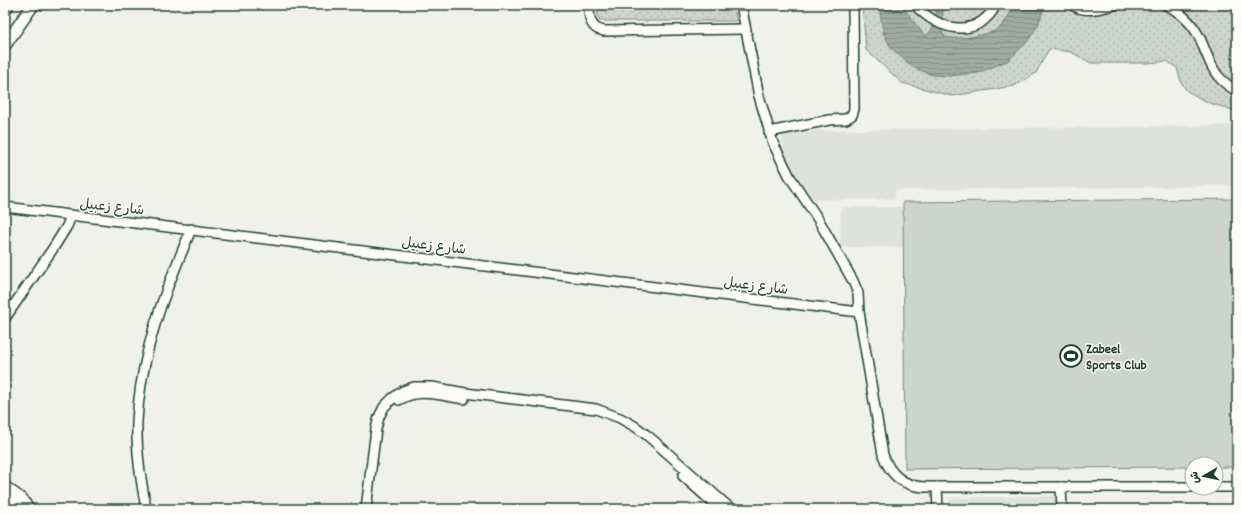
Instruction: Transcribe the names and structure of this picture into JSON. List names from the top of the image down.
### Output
{
  "streets": {
    "street": ["شارع زعبيل"]
  },
  "places": {
    "sports": ["Zabeel Sports Club"]
  },
  "north": "left"
}
